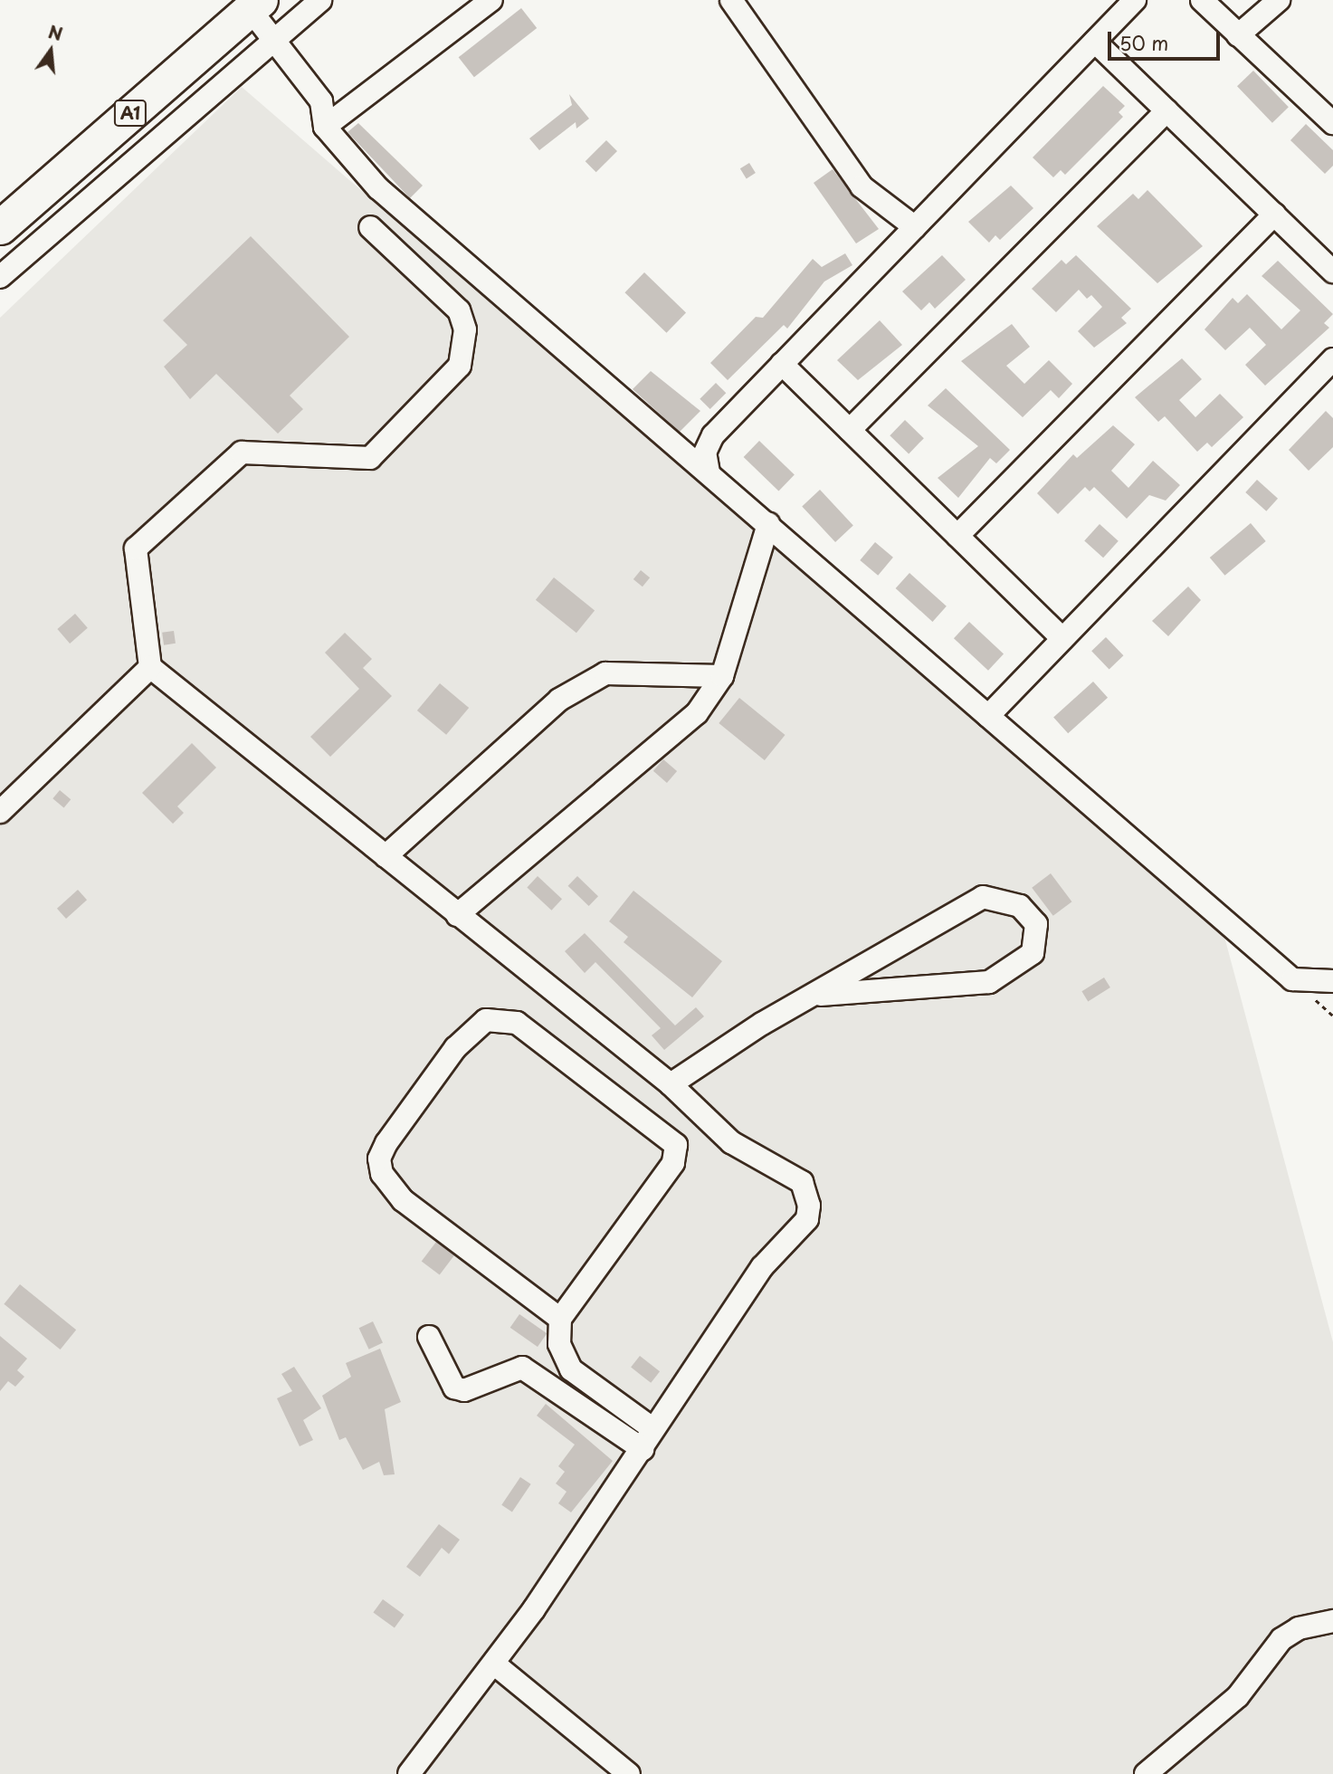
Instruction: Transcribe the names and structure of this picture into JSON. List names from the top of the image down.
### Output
{
  "streets": {
    "highway": ["A1"]
  },
  "scale_bar": "50 m",
  "north": "top"
}
